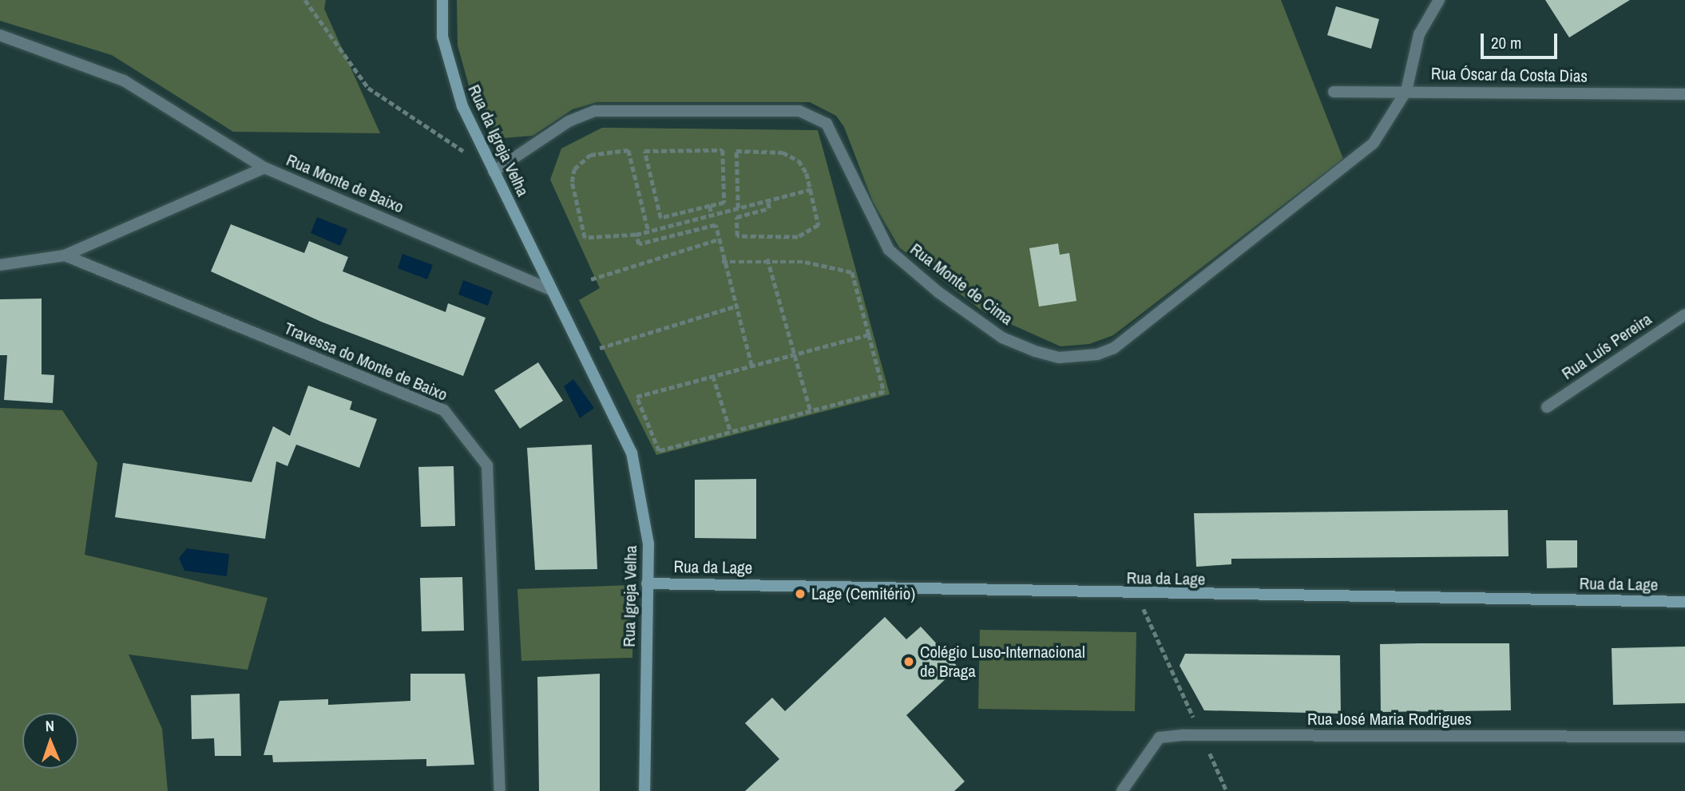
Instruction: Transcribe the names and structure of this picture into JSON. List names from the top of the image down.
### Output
{
  "streets": {
    "street": [
      "Rua Óscar da Costa Dias",
      "Rua da Igreja Velha",
      "Rua Monte de Baixo",
      "Rua Monte de Cima",
      "Rua Luís Pereira",
      "Travessa do Monte de Baixo",
      "Rua da Lage",
      "Rua Igreja Velha",
      "Rua José Maria Rodrigues"
    ]
  },
  "crossings": [
    ["Rua Óscar da Costa Dias", "Rua Monte de Cima"],
    ["Rua da Igreja Velha", "Rua Monte de Baixo"],
    ["Rua da Igreja Velha", "Rua Monte de Cima"],
    ["Rua da Igreja Velha", "Rua Igreja Velha"],
    ["Rua Monte de Baixo", "Travessa do Monte de Baixo"],
    ["Rua Monte de Baixo", "Rua Igreja Velha"],
    ["Rua da Lage", "Rua Igreja Velha"]
  ],
  "places": ["Lage (Cemitério)", "Colégio Luso-Internacional de Braga"],
  "scale_bar": "20 m",
  "north": "top"
}
